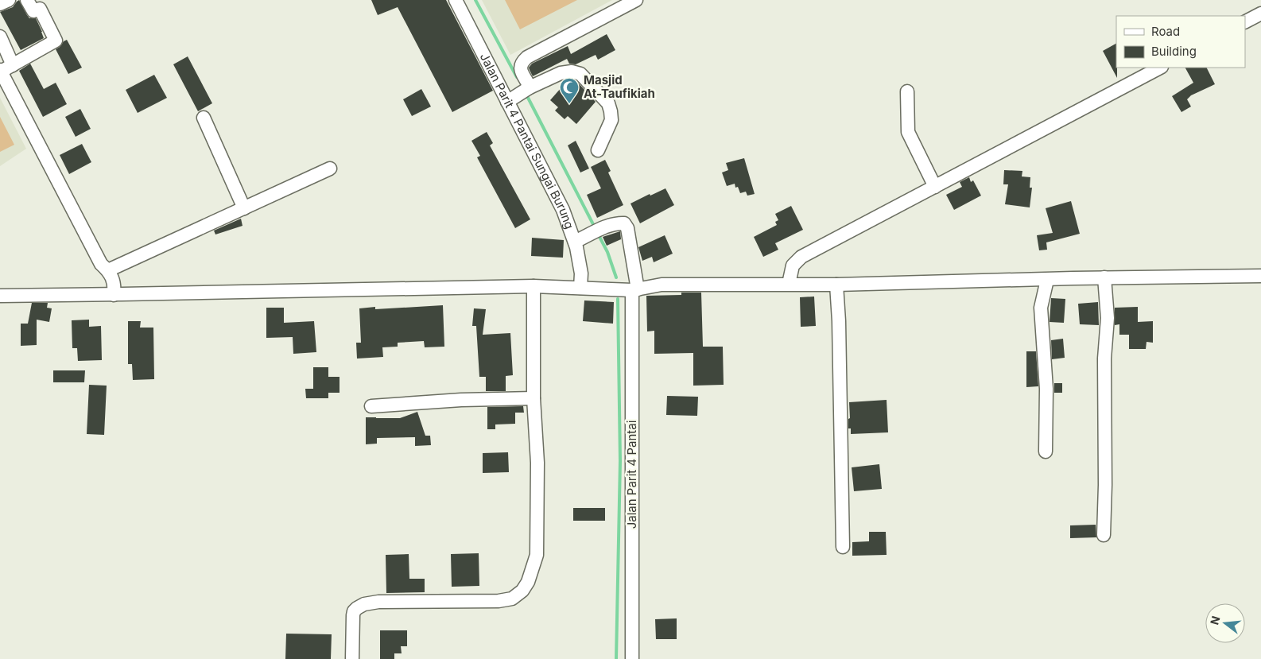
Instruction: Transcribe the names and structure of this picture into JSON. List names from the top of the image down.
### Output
{
  "streets": {
    "street": ["Jalan Parit 4 Pantai Sungai Burung", "Jalan Parit 4 Pantai"]
  },
  "crossings": [
    ["Jalan Parit 4 Pantai Sungai Burung", "Jalan Parit 4 Pantai"]
  ],
  "places": {
    "mosque": ["Masjid At-Taufikiah"]
  },
  "legend": ["Road", "Building"],
  "north": "left"
}
